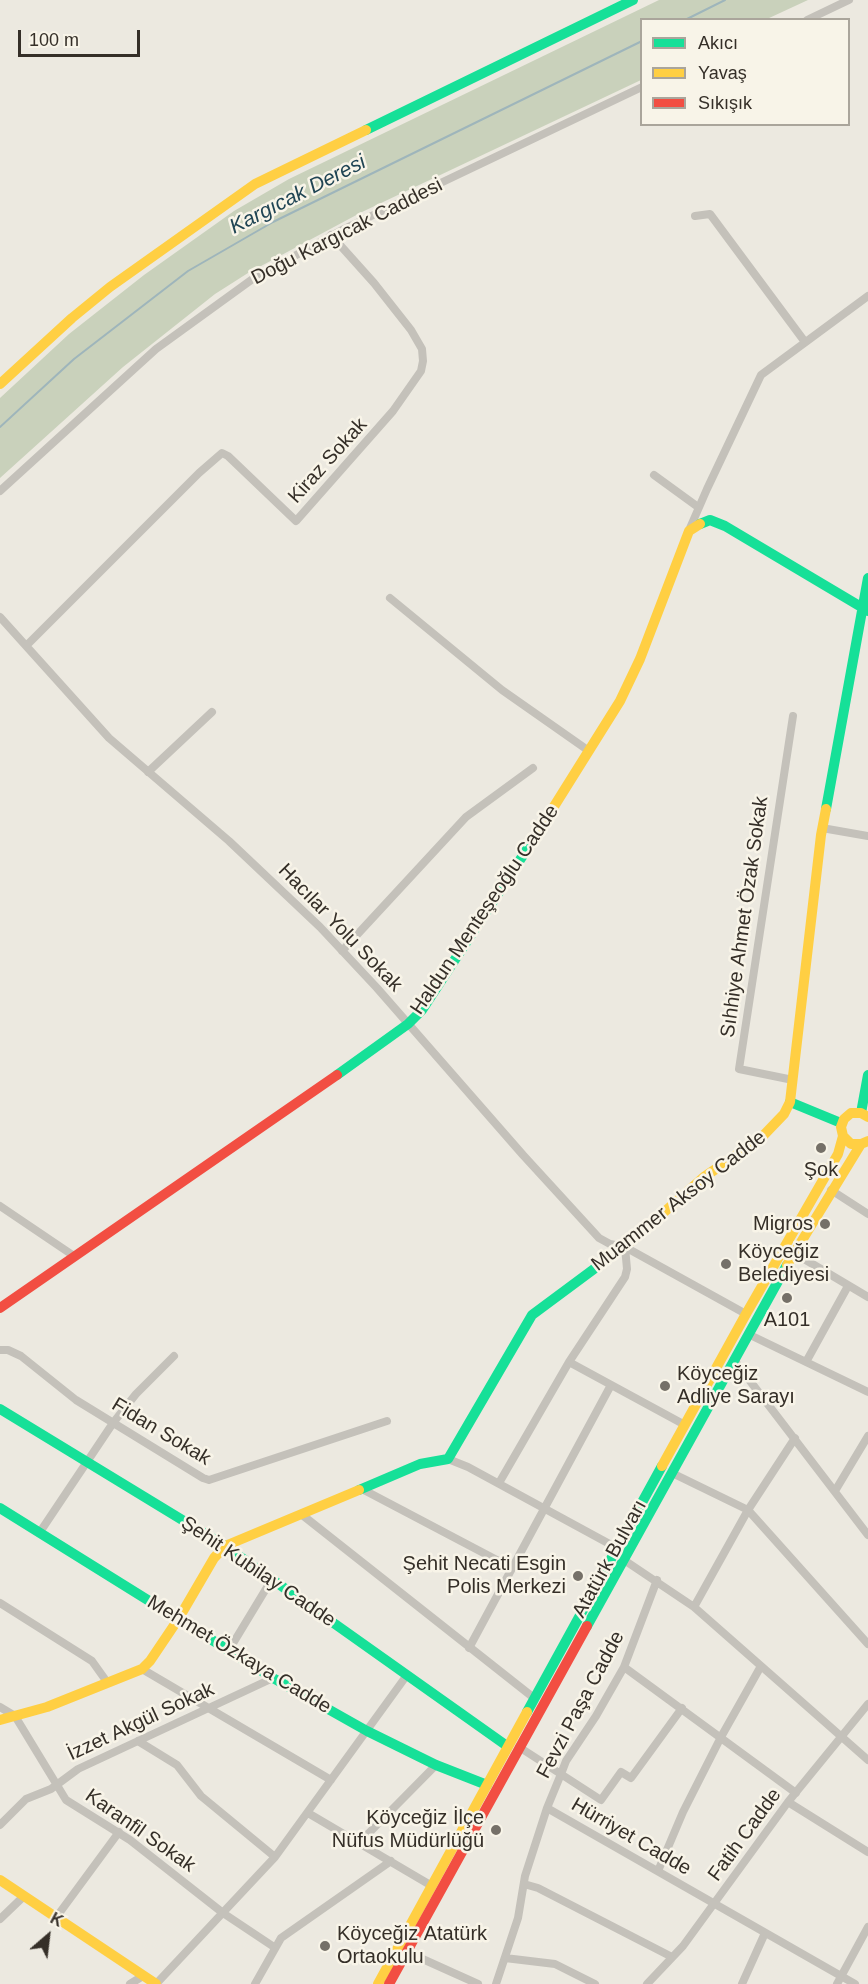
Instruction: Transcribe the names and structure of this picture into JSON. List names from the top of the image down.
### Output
{
  "streets": {
    "street": [
      "Doğu Kargıcak Caddesi",
      "Kiraz Sokak",
      "Haldun Menteşeoğlu Cadde",
      "Sıhhiye Ahmet Özak Sokak",
      "Hacılar Yolu Sokak",
      "Muammer Aksoy Cadde",
      "Fidan Sokak",
      "Atatürk Bulvarı",
      "Şehit Kubilay Cadde",
      "Mehmet Özkaya Cadde",
      "Fevzi Paşa Cadde",
      "İzzet Akgül Sokak",
      "Karanfil Sokak",
      "Fatih Cadde",
      "Hürriyet Cadde"
    ]
  },
  "crossings": [
    ["Doğu Kargıcak Caddesi", "Kiraz Sokak"],
    ["Kiraz Sokak", "Hacılar Yolu Sokak"],
    ["Haldun Menteşeoğlu Cadde", "Hacılar Yolu Sokak"],
    ["Sıhhiye Ahmet Özak Sokak", "Muammer Aksoy Cadde"],
    ["Hacılar Yolu Sokak", "Muammer Aksoy Cadde"],
    ["Hacılar Yolu Sokak", "Atatürk Bulvarı"],
    ["Atatürk Bulvarı", "Şehit Kubilay Cadde"],
    ["Atatürk Bulvarı", "Mehmet Özkaya Cadde"],
    ["Mehmet Özkaya Cadde", "İzzet Akgül Sokak"],
    ["Fevzi Paşa Cadde", "Hürriyet Cadde"],
    ["İzzet Akgül Sokak", "Karanfil Sokak"],
    ["Fatih Cadde", "Hürriyet Cadde"]
  ],
  "water": ["Kargıcak Deresi"],
  "places": [
    "Şok",
    "Migros",
    "Köyceğiz Belediyesi",
    "A101",
    "Köyceğiz Adliye Sarayı",
    "Şehit Necati Esgin Polis Merkezi",
    "Köyceğiz İlçe Nüfus Müdürlüğü",
    "Köyceğiz Atatürk Ortaokulu"
  ],
  "legend": ["Akıcı", "Yavaş", "Sıkışık"],
  "scale_bar": "100 m",
  "north": "top right"
}
